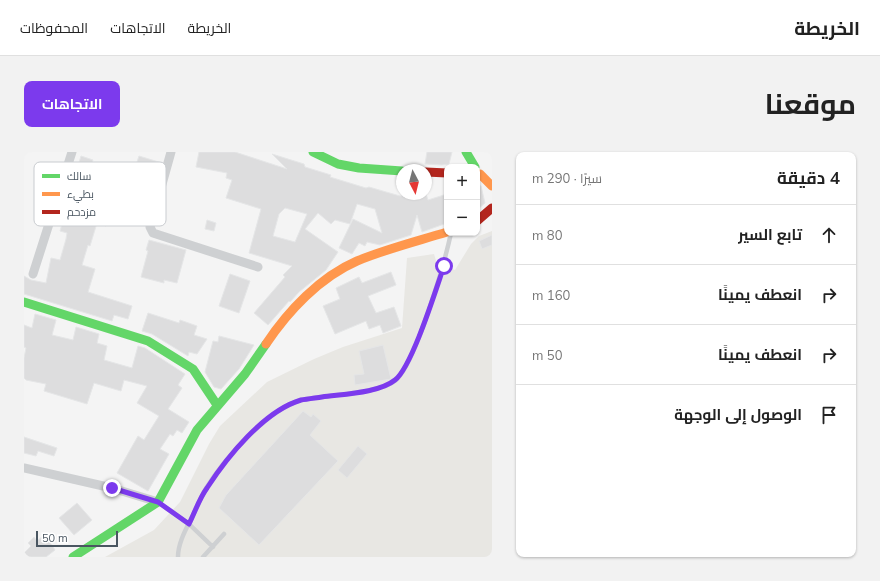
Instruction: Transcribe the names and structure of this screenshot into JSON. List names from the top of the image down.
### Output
{
  "legend": ["سالك", "بطيء", "مزدحم"],
  "scale_bar": "50 m",
  "north": "bottom",
  "page": {
    "header": "الخريطة",
    "nav": ["الخريطة", "الاتجاهات", "المحفوظات"],
    "title": "موقعنا",
    "buttons": "الاتجاهات",
    "heading": ["4 دقيقة", "سيرًا · 290 m"],
    "map_buttons": ["+", "−"],
    "list": [
      ["تابع السير", "80 m"],
      ["انعطف يمينًا", "160 m"],
      ["انعطف يمينًا", "50 m"],
      "الوصول إلى الوجهة"
    ],
    "scale": "50 m"
  }
}
